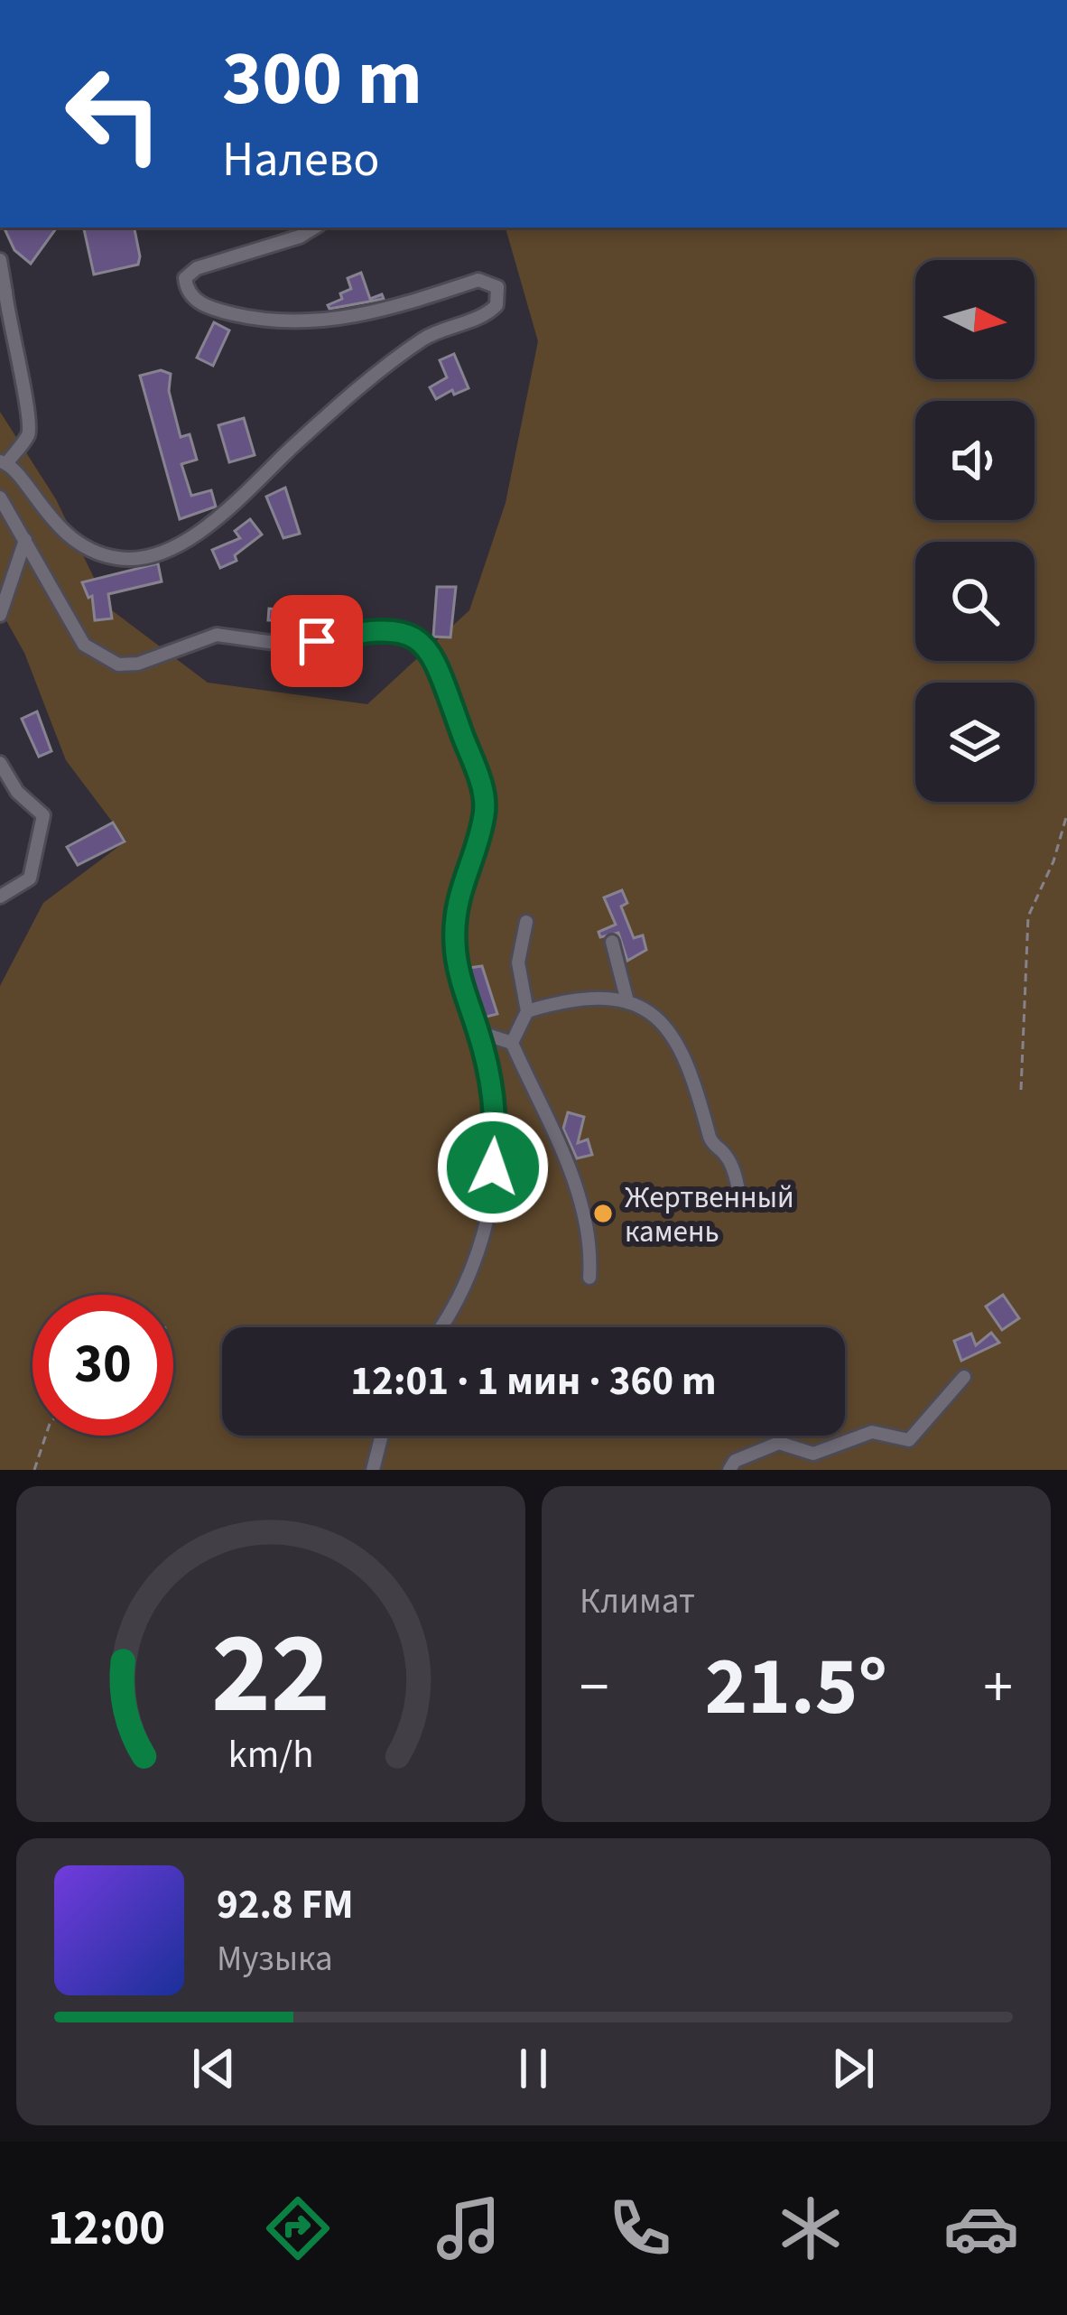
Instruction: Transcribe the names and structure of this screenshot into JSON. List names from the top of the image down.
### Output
{
  "places": ["Жертвенный камень"],
  "north": "right",
  "page": {
    "turn": ["300 m", "Налево"],
    "limit": "30",
    "trip": "12:01 · 1 мин · 360 m",
    "tile": "Климат",
    "heat": ["−", "21.5°", "+"],
    "song": ["92.8 FM", "Музыка"],
    "tabs": "12:00",
    "gauge": ["22", "km/h"]
  }
}
